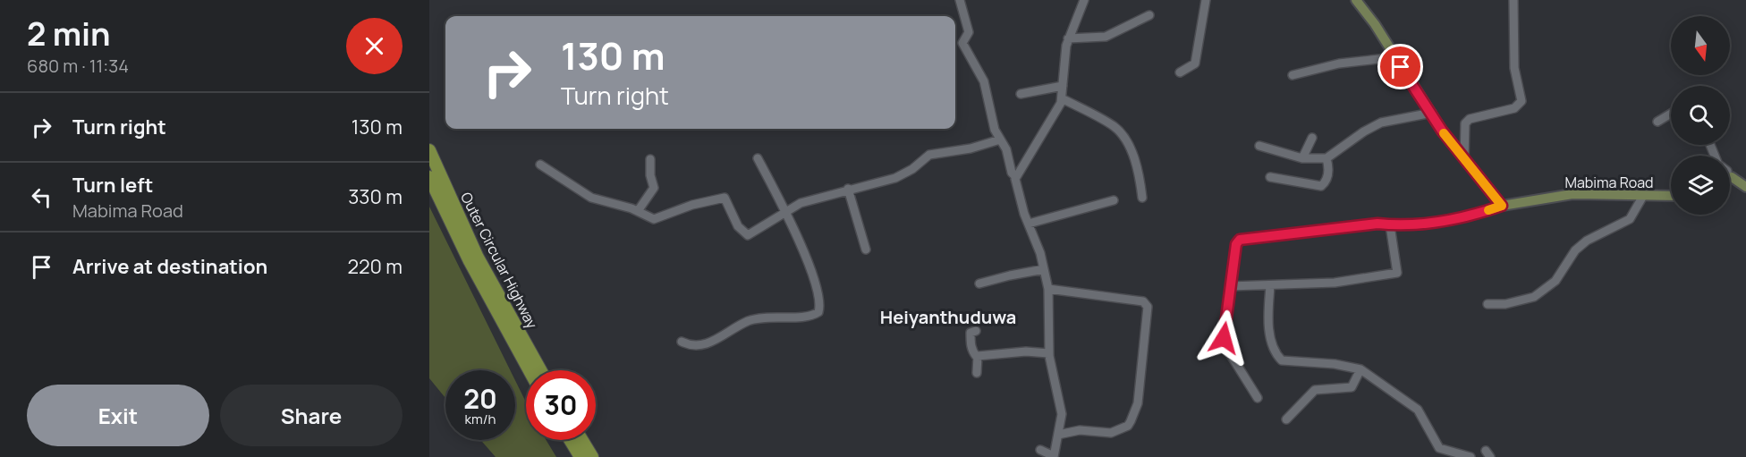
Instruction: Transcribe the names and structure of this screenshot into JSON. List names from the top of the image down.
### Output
{
  "streets": {
    "highway": ["Outer Circular Highway"],
    "main road": ["Mabima Road"]
  },
  "districts": ["Heiyanthuduwa"],
  "north": "bottom",
  "page": {
    "heading": ["2 min", "680 m · 11:34"],
    "turn": ["130 m", "Turn right"],
    "list": [
      {
        "name": "Turn right",
        "value": "130 m"
      },
      {
        "name": "Turn left",
        "note": "Mabima Road",
        "value": "330 m"
      },
      {
        "name": "Arrive at destination",
        "value": "220 m"
      }
    ],
    "speed": "20 km/h",
    "limit": "30",
    "buttons": ["Exit", "Share"]
  }
}
